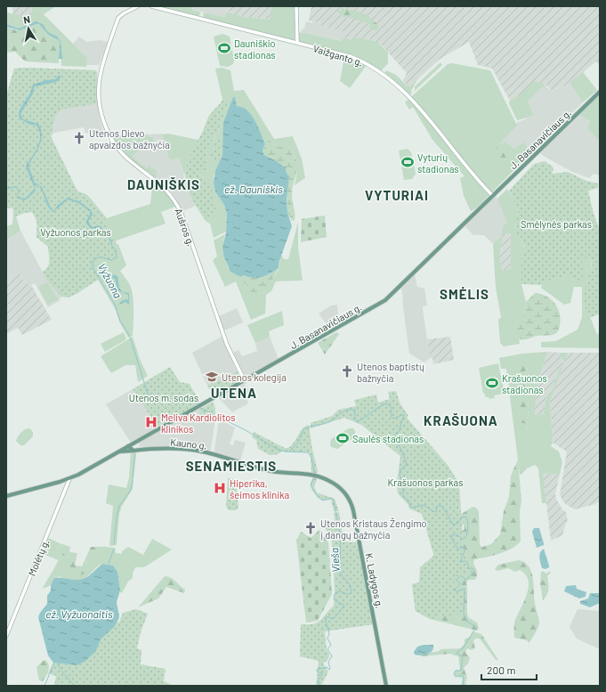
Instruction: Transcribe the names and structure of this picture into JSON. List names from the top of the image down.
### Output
{
  "streets": {
    "main road": ["J. Basanavičiaus g.", "Kauno g.", "K. Ladygos g."],
    "street": ["Vaižganto g.", "Aušros g.", "Molėtų g."]
  },
  "crossings": [
    ["Vaižganto g.", "J. Basanavičiaus g."],
    ["J. Basanavičiaus g.", "Aušros g."],
    ["J. Basanavičiaus g.", "Kauno g."],
    ["J. Basanavičiaus g.", "Molėtų g."],
    ["Kauno g.", "K. Ladygos g."]
  ],
  "districts": [
    "DAUNIŠKIS",
    "VYTURIAI",
    "SMĖLIS",
    "UTENA",
    "KRAŠUONA",
    "SENAMIESTIS"
  ],
  "water": [
    "ež. Dauniškis",
    "Vyžuona",
    "Vieša",
    "ež. Vyžuonaitis"
  ],
  "parks": [
    "Smėlynės parkas",
    "Vyžuonos parkas",
    "Utenos m. sodas",
    "Krašuonos parkas"
  ],
  "places": {
    "sports": [
      "Dauniškio stadionas",
      "Vyturių stadionas",
      "Krašuonos stadionas",
      "Saulės stadionas"
    ],
    "church": ["Utenos Dievo apvaizdos bažnyčia", "Utenos baptistų bažnyčia", "Utenos Kristaus Žengimo į dangų bažnyčia"],
    "school or university": ["Utenos kolegija"],
    "hospital": ["Meliva Kardiolitos klinikos", "Hiperika, šeimos klinika"]
  },
  "scale_bar": "200 m",
  "north": "top"
}
